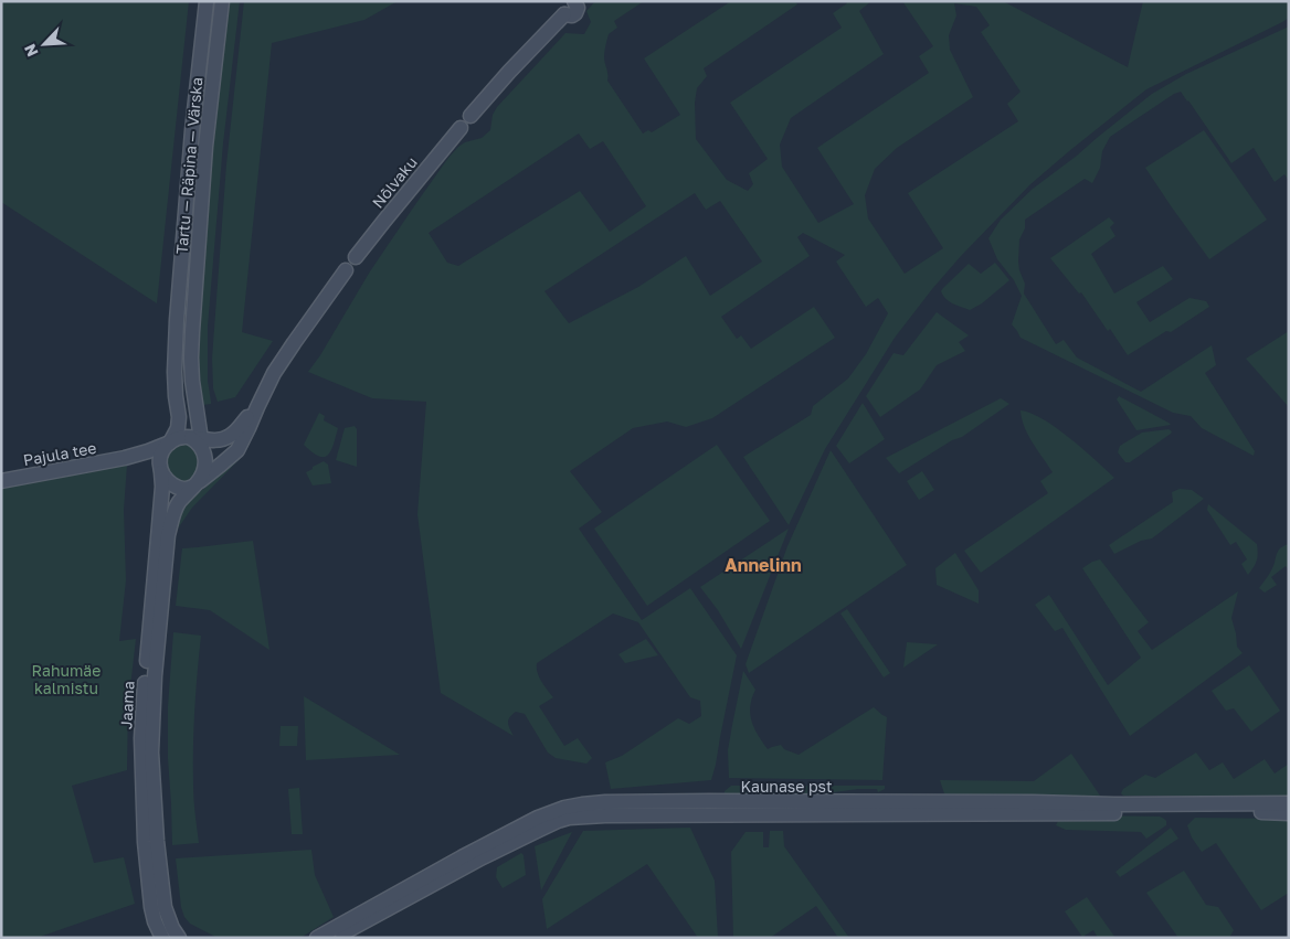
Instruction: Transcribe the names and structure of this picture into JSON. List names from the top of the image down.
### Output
{
  "streets": {
    "street": [
      "Tartu — Räpina — Värska",
      "Nõlvaku",
      "Pajula tee",
      "Jaama",
      "Kaunase pst"
    ]
  },
  "crossings": [
    ["Tartu — Räpina — Värska", "Nõlvaku"],
    ["Tartu — Räpina — Värska", "Jaama"],
    ["Nõlvaku", "Jaama"]
  ],
  "districts": ["Annelinn"],
  "parks": ["Rahumäe kalmistu"],
  "north": "bottom left"
}
